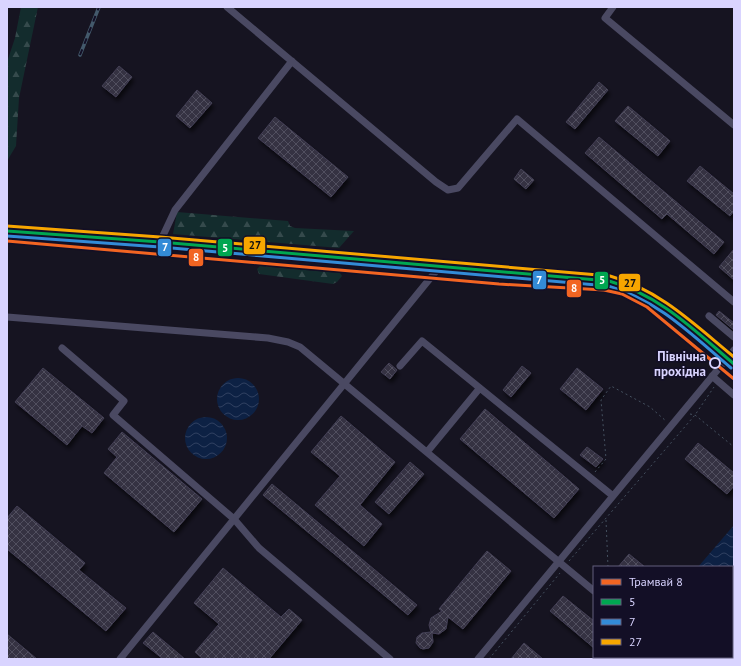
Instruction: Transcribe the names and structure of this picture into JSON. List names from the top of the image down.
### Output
{
  "places": ["Північна прохідна"],
  "lines": [
    "transit line 27",
    "transit line 5",
    "transit line 7",
    "tram line 8"
  ],
  "legend": [
    "Трамвай 8",
    "5",
    "7",
    "27"
  ]
}
